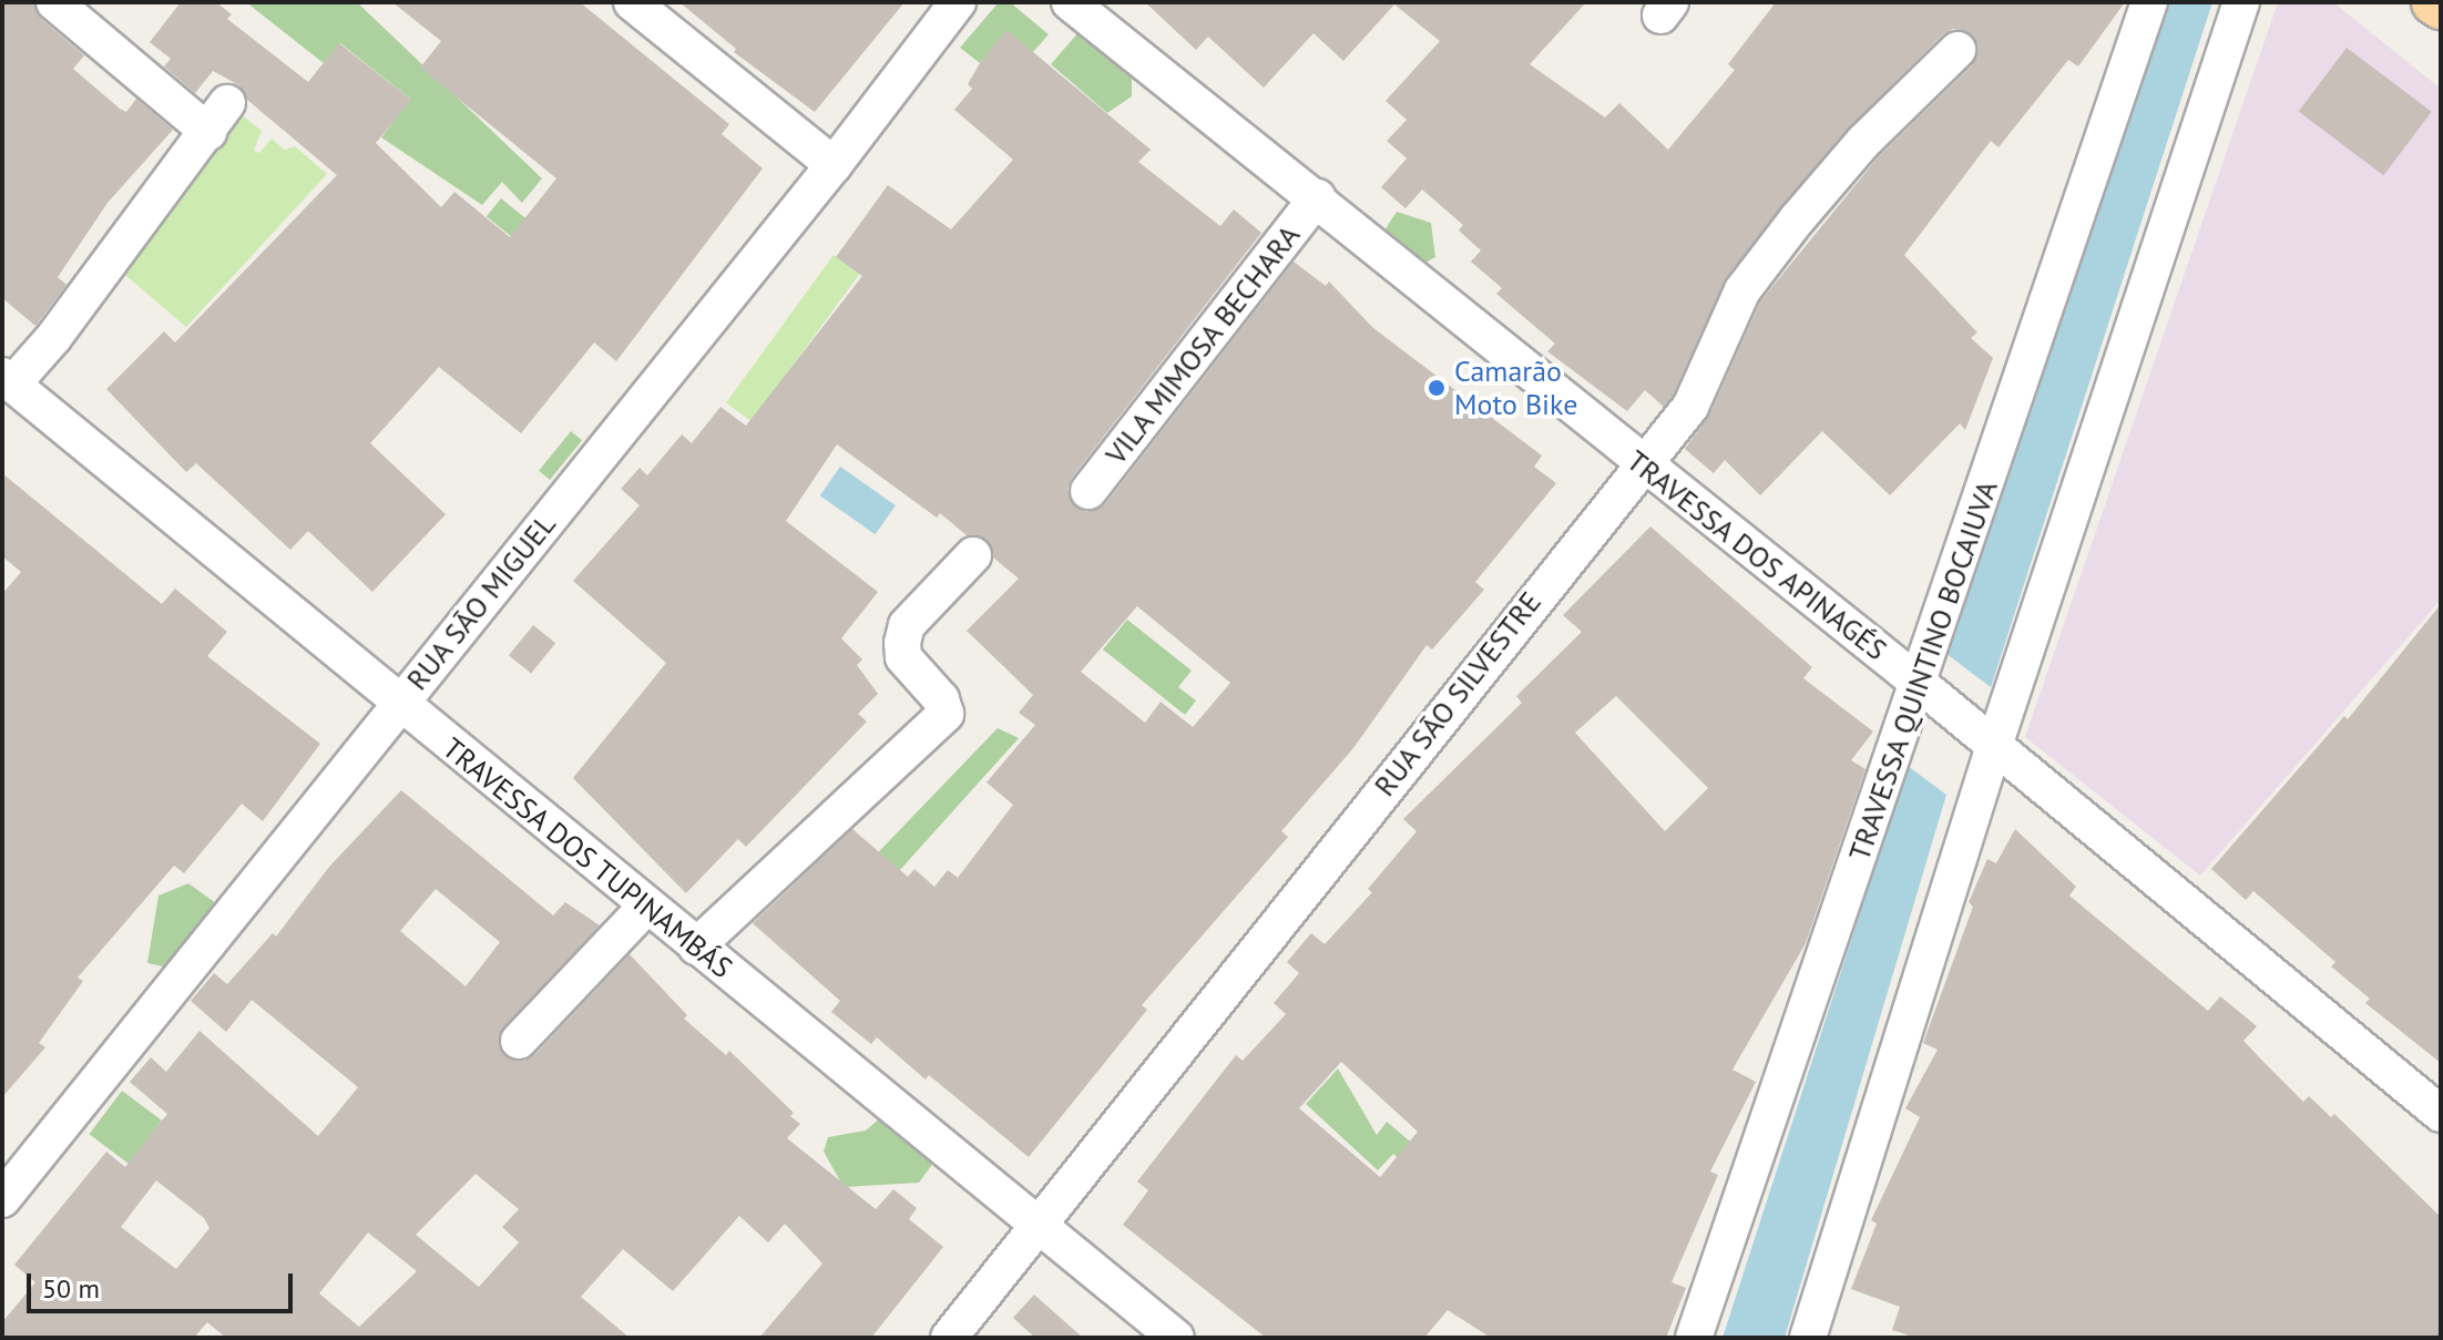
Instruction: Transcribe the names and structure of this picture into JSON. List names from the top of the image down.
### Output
{
  "streets": {
    "street": [
      "VILA MIMOSA BECHARA",
      "TRAVESSA DOS APINAGÉS",
      "RUA SÃO MIGUEL",
      "TRAVESSA QUINTINO BOCAIUVA",
      "RUA SÃO SILVESTRE",
      "TRAVESSA DOS TUPINAMBÁS"
    ]
  },
  "crossings": [
    ["VILA MIMOSA BECHARA", "TRAVESSA DOS APINAGÉS"],
    ["TRAVESSA DOS APINAGÉS", "TRAVESSA QUINTINO BOCAIUVA"],
    ["TRAVESSA DOS APINAGÉS", "RUA SÃO SILVESTRE"],
    ["RUA SÃO MIGUEL", "TRAVESSA DOS TUPINAMBÁS"],
    ["RUA SÃO SILVESTRE", "TRAVESSA DOS TUPINAMBÁS"]
  ],
  "places": ["Camarão Moto Bike"],
  "scale_bar": "50 m"
}
